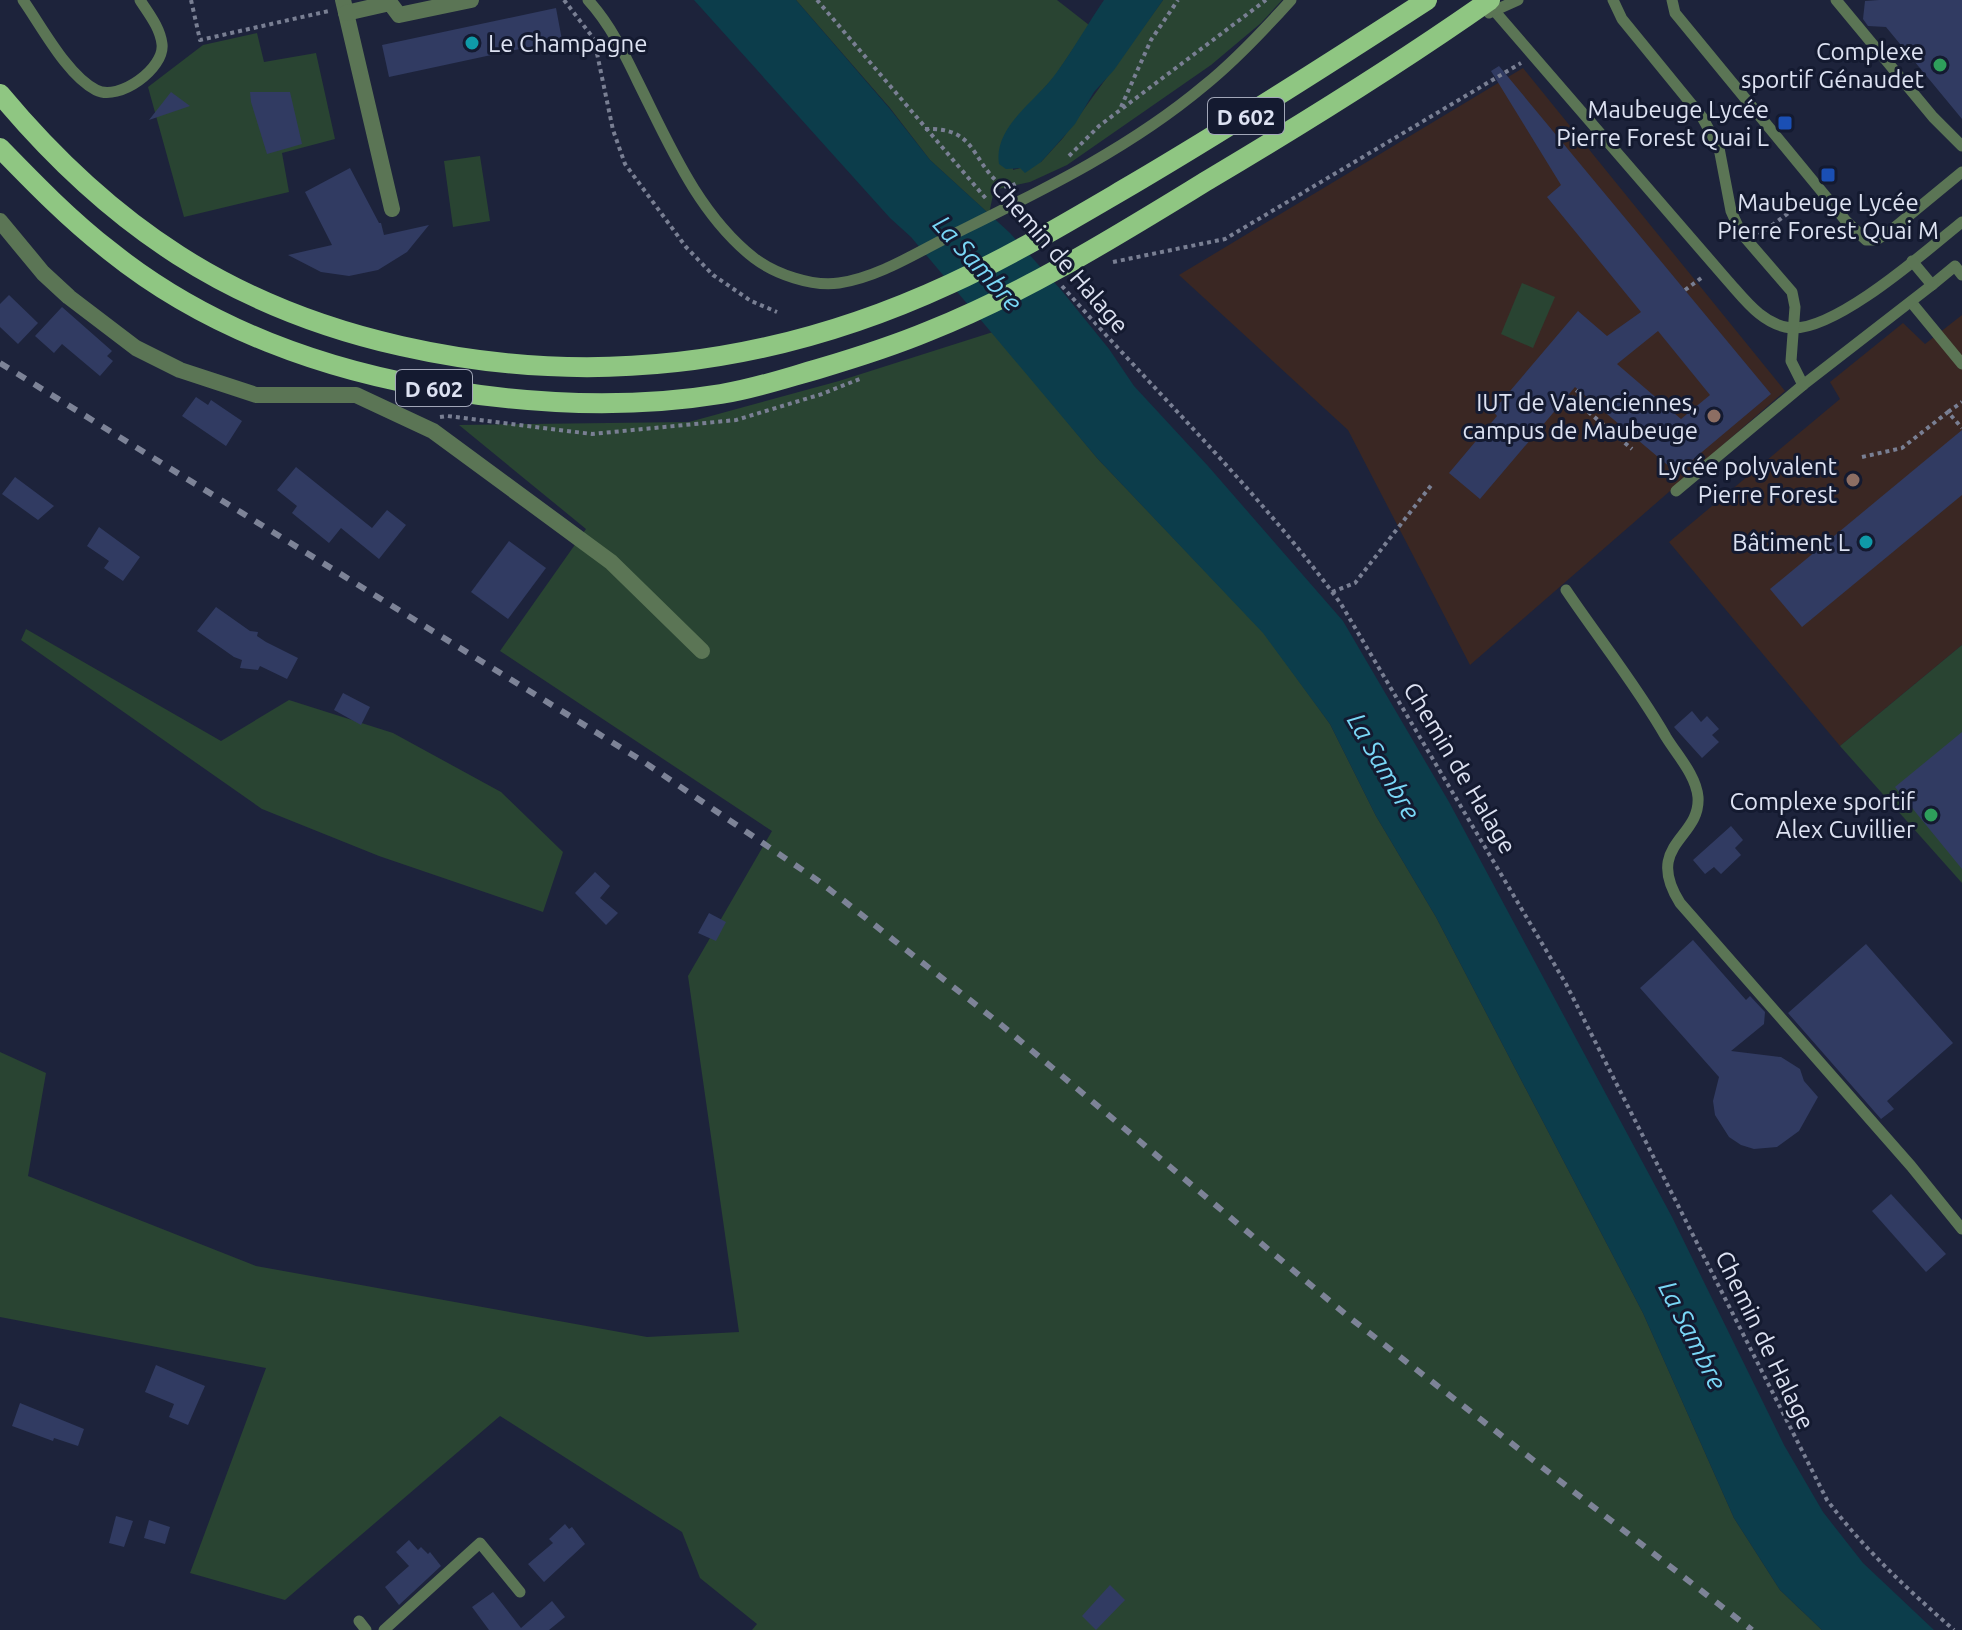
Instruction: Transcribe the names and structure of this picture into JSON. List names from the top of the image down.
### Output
{
  "streets": {
    "main road": ["D 602"],
    "path": ["Chemin de Halage"]
  },
  "water": ["La Sambre"],
  "places": {
    "other": [
      "Le Champagne",
      "Complexe sportif Génaudet",
      "IUT de Valenciennes, campus de Maubeuge",
      "Lycée polyvalent Pierre Forest",
      "Bâtiment L",
      "Complexe sportif Alex Cuvillier"
    ],
    "transit": ["Maubeuge Lycée Pierre Forest Quai L", "Maubeuge Lycée Pierre Forest Quai M"]
  }
}
